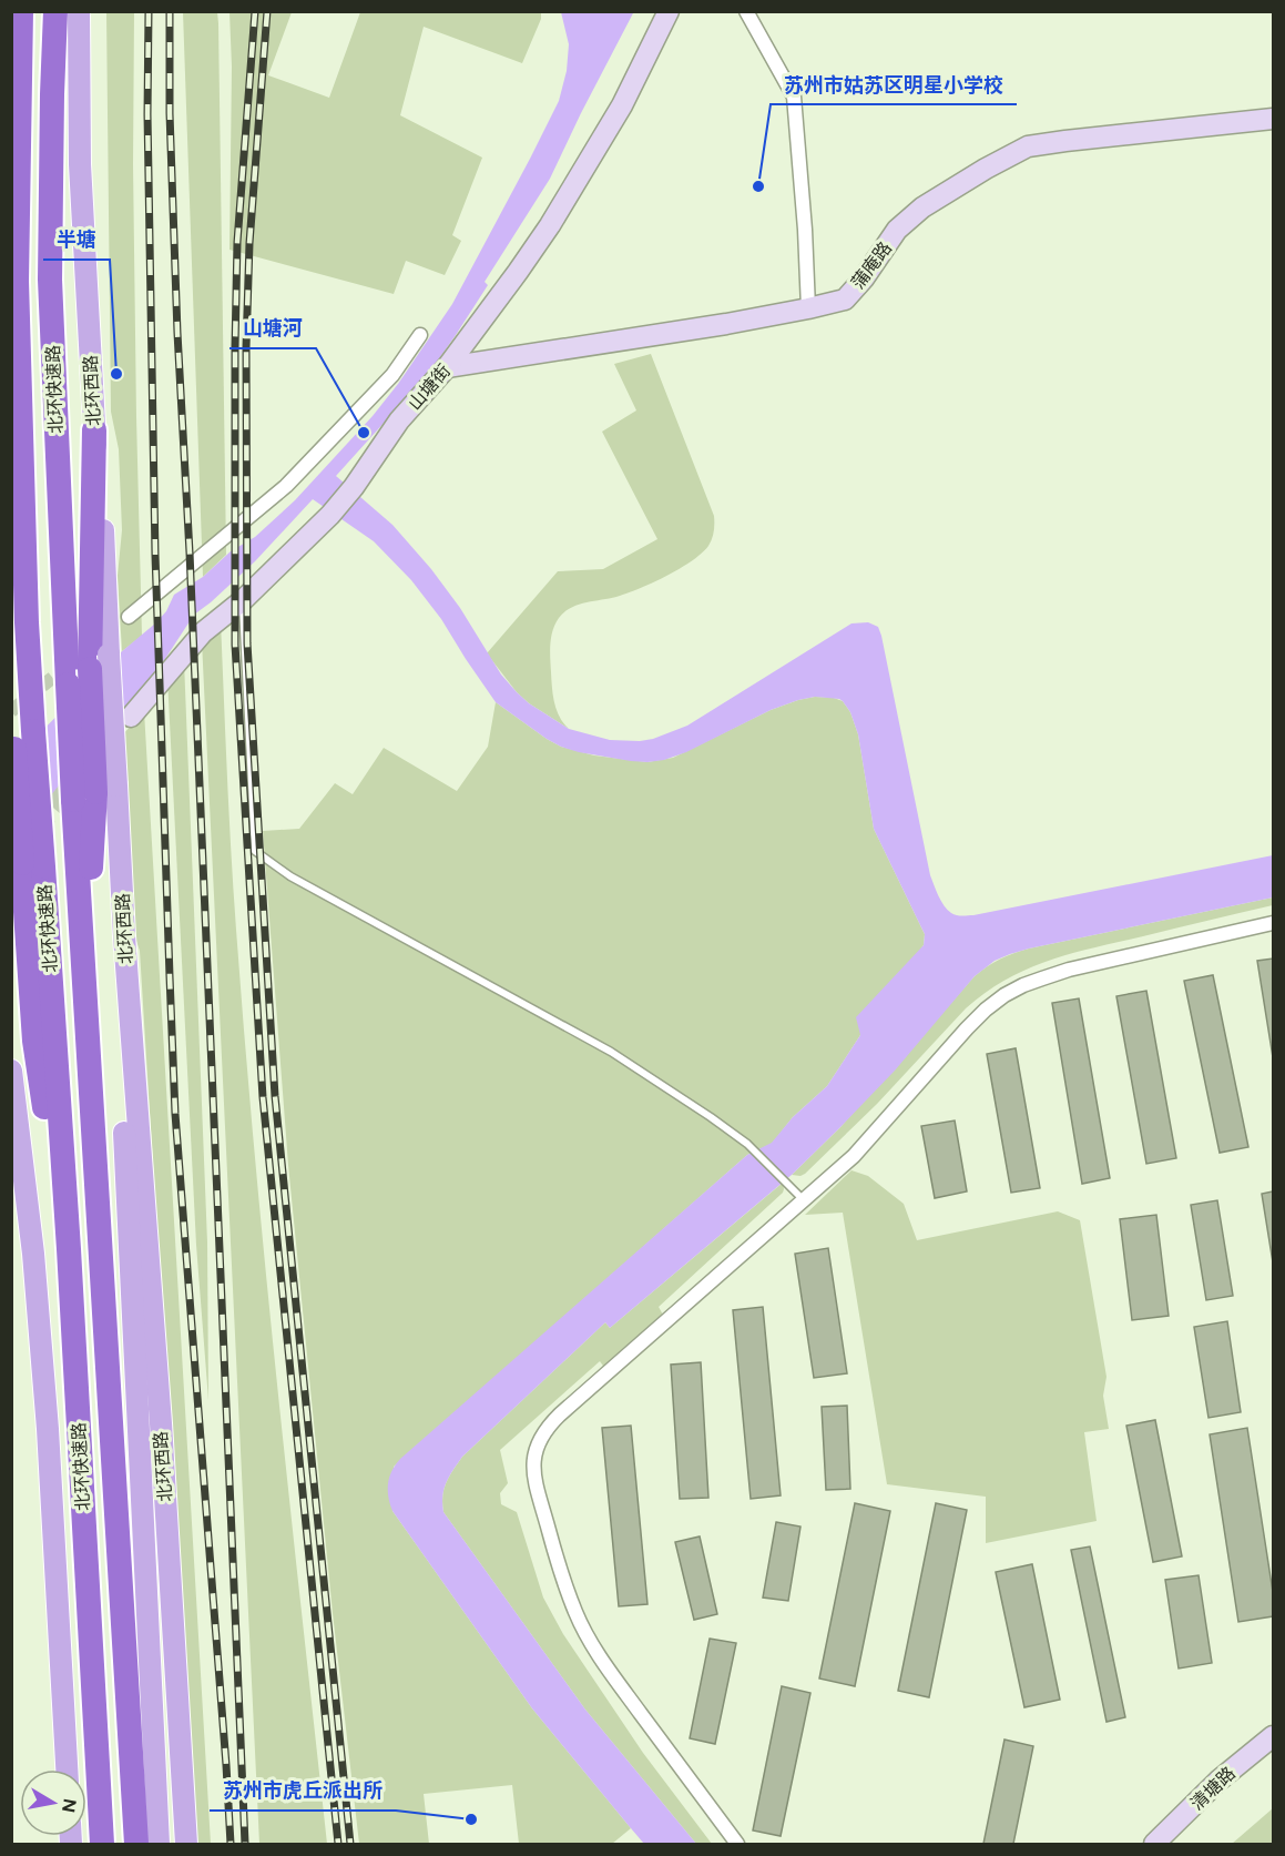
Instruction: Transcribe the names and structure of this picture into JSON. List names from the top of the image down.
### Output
{
  "streets": {
    "highway": ["北环快速路"],
    "main road": ["北环西路"],
    "street": ["蒲庵路", "山塘街", "清塘路"]
  },
  "crossings": [
    ["蒲庵路", "山塘街"],
    ["北环快速路", "北环西路"]
  ],
  "places": [
    "苏州市姑苏区明星小学校",
    "半塘",
    "山塘河",
    "苏州市虎丘派出所"
  ],
  "north": "right"
}
